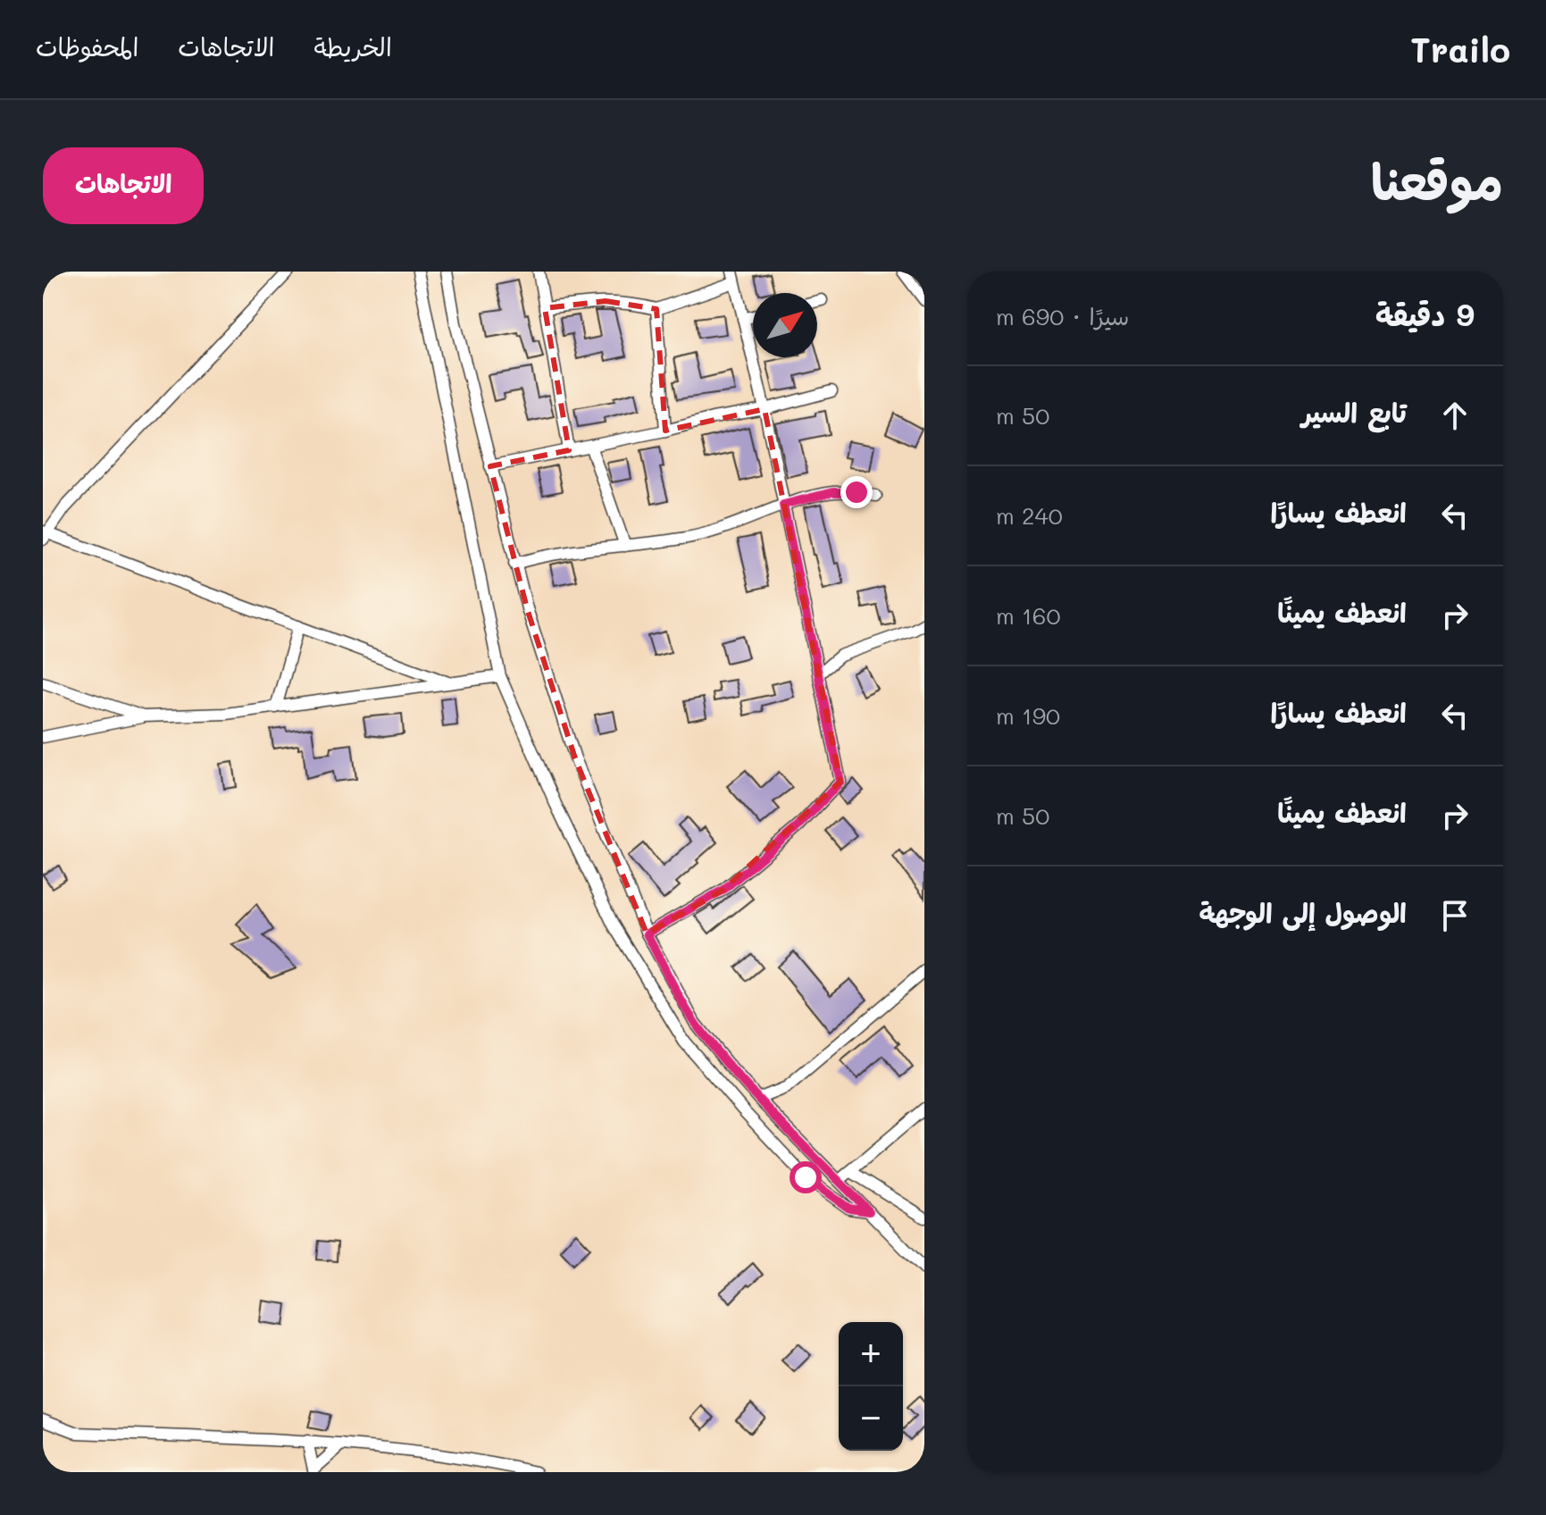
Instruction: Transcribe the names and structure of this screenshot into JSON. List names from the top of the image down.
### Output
{
  "north": "top right",
  "page": {
    "header": "Trailo",
    "nav": ["الخريطة", "الاتجاهات", "المحفوظات"],
    "title": "موقعنا",
    "buttons": "الاتجاهات",
    "heading": ["9 دقيقة", "سيرًا · 690 m"],
    "list": [
      ["تابع السير", "50 m"],
      ["انعطف يسارًا", "240 m"],
      ["انعطف يمينًا", "160 m"],
      ["انعطف يسارًا", "190 m"],
      ["انعطف يمينًا", "50 m"],
      "الوصول إلى الوجهة"
    ],
    "map_buttons": ["+", "−"]
  }
}
